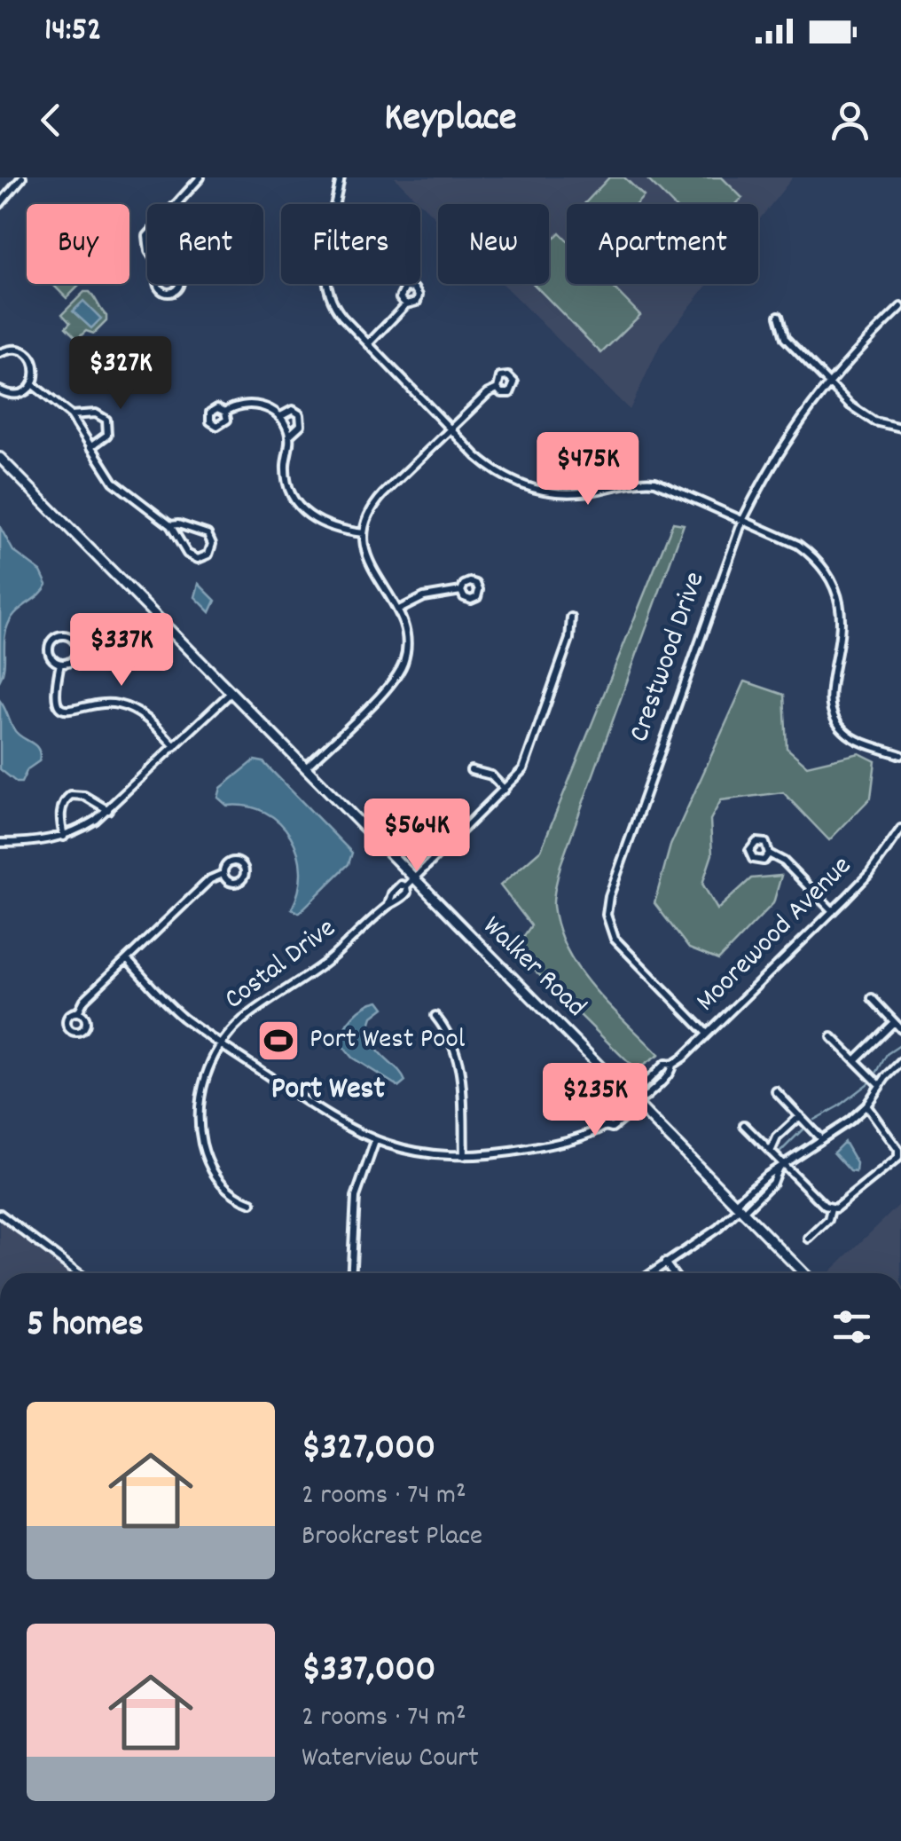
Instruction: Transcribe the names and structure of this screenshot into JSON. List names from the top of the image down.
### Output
{
  "streets": {
    "street": [
      "Crestwood Drive",
      "Moorewood Avenue",
      "Costal Drive",
      "Walker Road"
    ]
  },
  "crossings": [
    ["Crestwood Drive", "Moorewood Avenue"],
    ["Moorewood Avenue", "Walker Road"],
    ["Costal Drive", "Walker Road"]
  ],
  "districts": ["Port West"],
  "places": {
    "sports": ["Port West Pool"]
  },
  "page": {
    "status": "14:52",
    "header": "Keyplace",
    "chip": [
      "Buy",
      "Rent",
      "Filters",
      "New",
      "Apartment"
    ],
    "price": [
      "$327K",
      "$475K",
      "$337K",
      "$564K",
      "$235K"
    ],
    "heading": "5 homes",
    "list": [
      {
        "name": "$327,000",
        "note": "2 rooms · 74 m² · Brookcrest Place"
      },
      {
        "name": "$337,000",
        "note": "2 rooms · 74 m² · Waterview Court"
      }
    ]
  }
}
